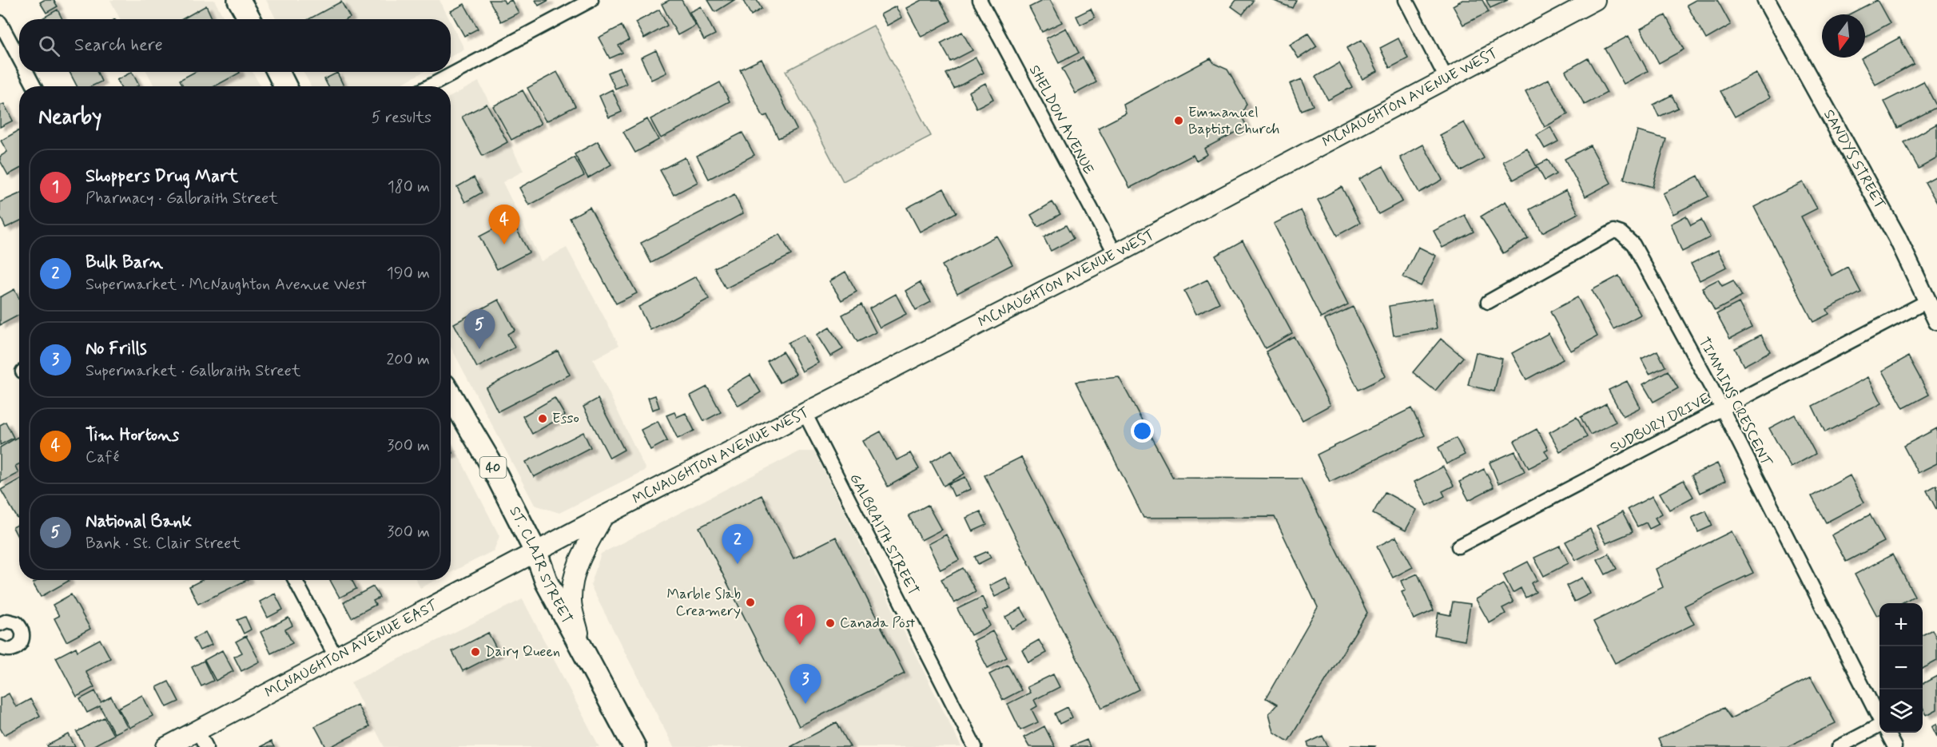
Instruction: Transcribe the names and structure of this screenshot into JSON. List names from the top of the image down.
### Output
{
  "streets": {
    "main road": [
      "MCNAUGHTON AVENUE WEST",
      "40",
      "ST. CLAIR STREET",
      "MCNAUGHTON AVENUE EAST"
    ],
    "street": [
      "SHELDON AVENUE",
      "SANDYS STREET",
      "TIMMINS CRESCENT",
      "SUDBURY DRIVE",
      "GALBRAITH STREET"
    ]
  },
  "crossings": [
    ["MCNAUGHTON AVENUE WEST", "SHELDON AVENUE"],
    ["MCNAUGHTON AVENUE WEST", "GALBRAITH STREET"],
    ["MCNAUGHTON AVENUE WEST", "ST. CLAIR STREET"],
    ["MCNAUGHTON AVENUE WEST", "MCNAUGHTON AVENUE EAST"],
    ["SANDYS STREET", "SUDBURY DRIVE"],
    ["TIMMINS CRESCENT", "SUDBURY DRIVE"],
    ["ST. CLAIR STREET", "MCNAUGHTON AVENUE EAST"]
  ],
  "places": [
    "Emmanuel Baptist Church",
    "Esso",
    "Marble Slab Creamery",
    "Canada Post",
    "Dairy Queen"
  ],
  "north": "bottom",
  "page": {
    "search": "Search here",
    "heading": ["Nearby", "5 results"],
    "list": [
      {
        "mark": "1",
        "name": "Shoppers Drug Mart",
        "note": "Pharmacy · Galbraith Street",
        "value": "180 m"
      },
      {
        "mark": "2",
        "name": "Bulk Barn",
        "note": "Supermarket · McNaughton Avenue West",
        "value": "190 m"
      },
      {
        "mark": "3",
        "name": "No Frills",
        "note": "Supermarket · Galbraith Street",
        "value": "200 m"
      },
      {
        "mark": "4",
        "name": "Tim Hortons",
        "note": "Café",
        "value": "300 m"
      },
      {
        "mark": "5",
        "name": "National Bank",
        "note": "Bank · St. Clair Street",
        "value": "300 m"
      }
    ],
    "pins": [
      "4",
      "5",
      "2",
      "1",
      "3"
    ],
    "map_buttons": ["+", "−"]
  }
}
